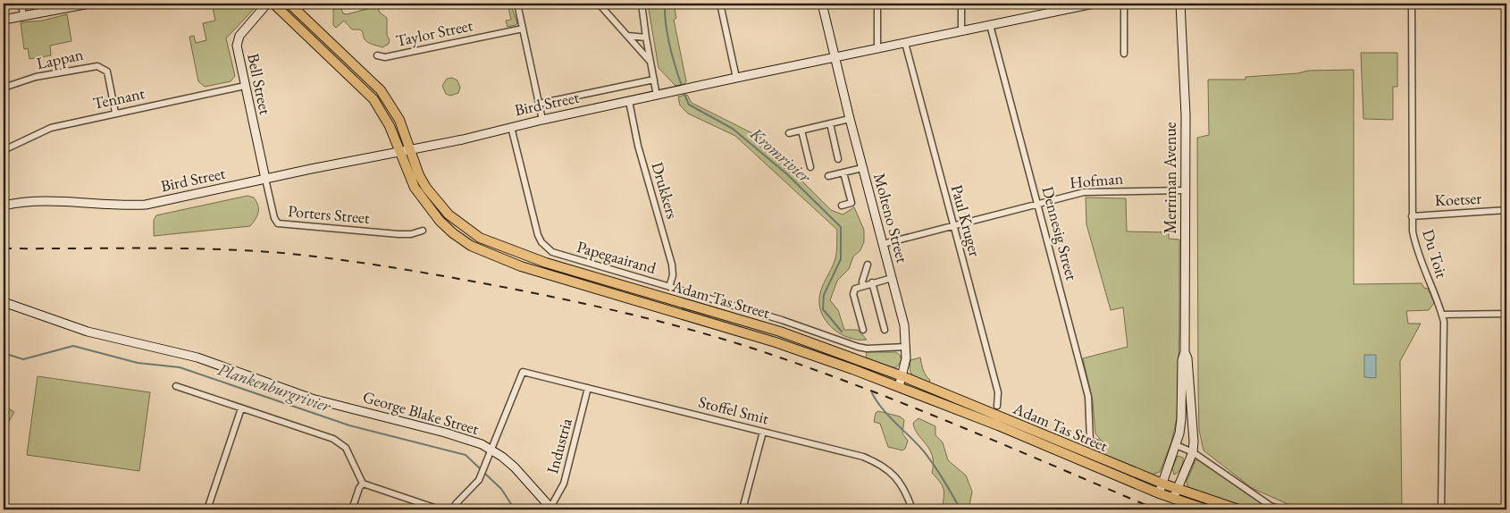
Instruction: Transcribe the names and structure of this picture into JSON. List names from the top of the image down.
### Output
{
  "streets": {
    "main road": ["Adam Tas Street"],
    "street": [
      "Taylor Street",
      "Lappan",
      "Bell Street",
      "Tennant",
      "Bird Street",
      "Merriman Avenue",
      "Hofman",
      "Drukkers",
      "Koetser",
      "Porters Street",
      "Molteno Street",
      "Paul Kruger",
      "Dennesig Street",
      "Du Toit",
      "Papegaairand",
      "Stoffel Smit",
      "George Blake Street",
      "Industria"
    ]
  },
  "crossings": [
    ["Lappan", "Tennant"],
    ["Bell Street", "Tennant"],
    ["Bell Street", "Bird Street"],
    ["Bell Street", "Porters Street"],
    ["Bird Street", "Drukkers"],
    ["Bird Street", "Porters Street"],
    ["Bird Street", "Molteno Street"],
    ["Bird Street", "Paul Kruger"],
    ["Bird Street", "Dennesig Street"],
    ["Bird Street", "Papegaairand"],
    ["Bird Street", "Adam Tas Street"],
    ["Merriman Avenue", "Hofman"],
    ["Merriman Avenue", "Adam Tas Street"],
    ["Hofman", "Molteno Street"],
    ["Hofman", "Paul Kruger"],
    ["Hofman", "Dennesig Street"],
    ["Drukkers", "Papegaairand"],
    ["Koetser", "Du Toit"],
    ["Molteno Street", "Papegaairand"],
    ["Molteno Street", "Adam Tas Street"],
    ["Stoffel Smit", "George Blake Street"],
    ["Stoffel Smit", "Industria"],
    ["George Blake Street", "Industria"]
  ],
  "water": ["Kromrivier", "Plankenburgrivier"]
}
